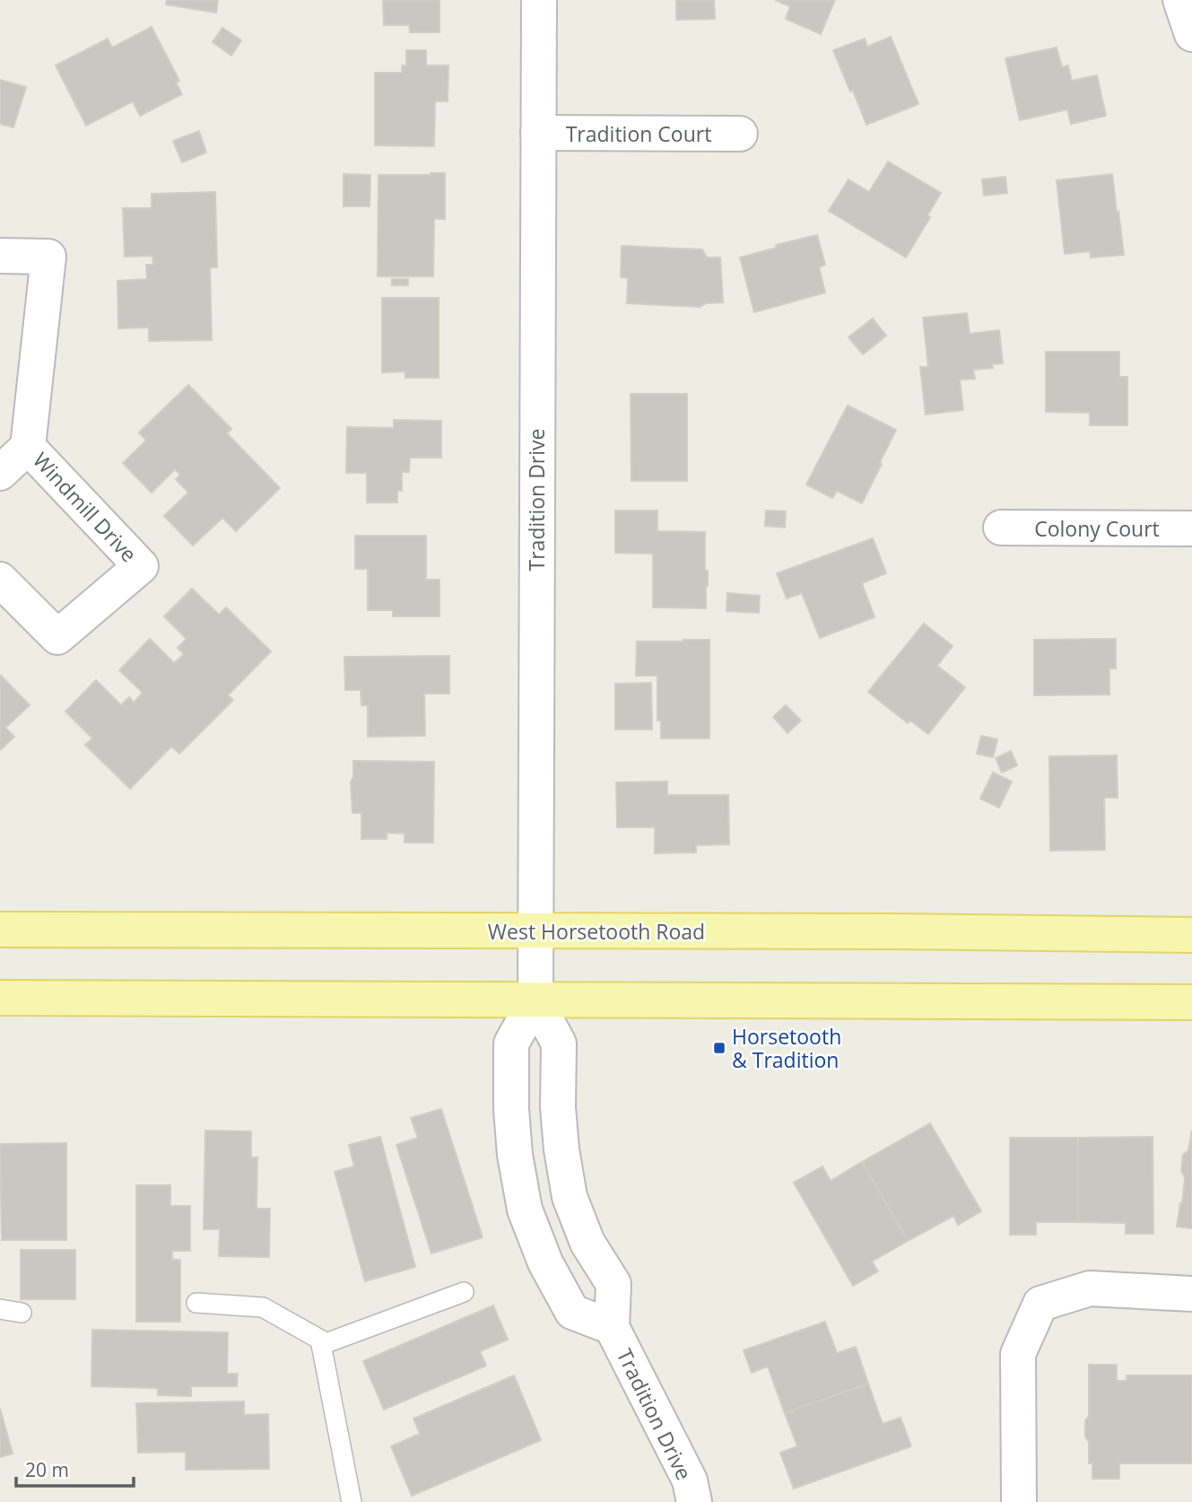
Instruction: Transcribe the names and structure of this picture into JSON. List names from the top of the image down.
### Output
{
  "streets": {
    "main road": ["West Horsetooth Road"],
    "street": [
      "Tradition Court",
      "Tradition Drive",
      "Windmill Drive",
      "Colony Court"
    ]
  },
  "crossings": [
    ["Tradition Court", "Tradition Drive"],
    ["Tradition Drive", "West Horsetooth Road"]
  ],
  "places": {
    "transit": ["Horsetooth & Tradition"]
  },
  "scale_bar": "20 m"
}
